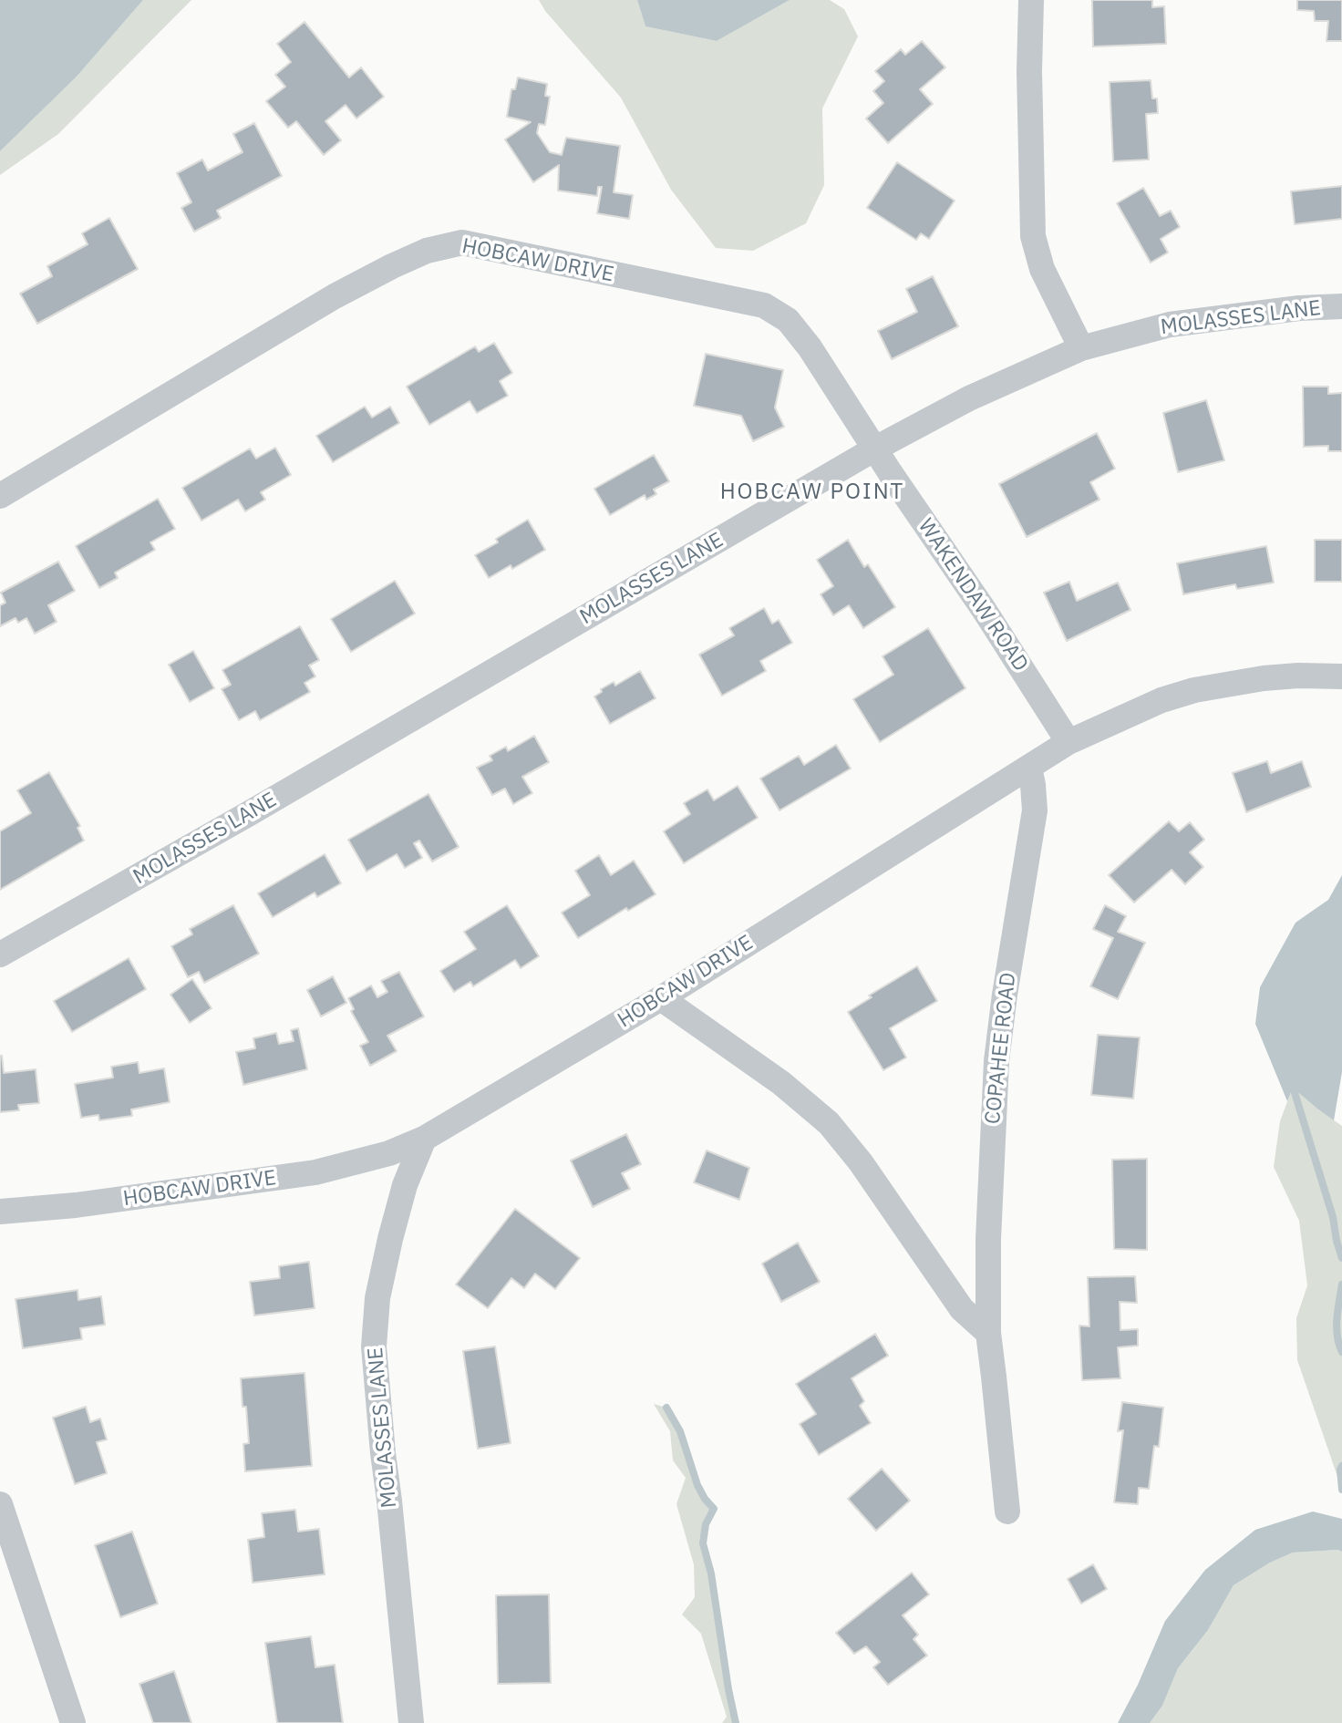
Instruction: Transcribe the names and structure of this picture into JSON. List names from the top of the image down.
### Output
{
  "streets": {
    "street": [
      "HOBCAW DRIVE",
      "MOLASSES LANE",
      "WAKENDAW ROAD",
      "COPAHEE ROAD"
    ]
  },
  "crossings": [
    ["HOBCAW DRIVE", "MOLASSES LANE"],
    ["HOBCAW DRIVE", "WAKENDAW ROAD"],
    ["HOBCAW DRIVE", "COPAHEE ROAD"],
    ["MOLASSES LANE", "WAKENDAW ROAD"]
  ],
  "districts": ["HOBCAW POINT"]
}
